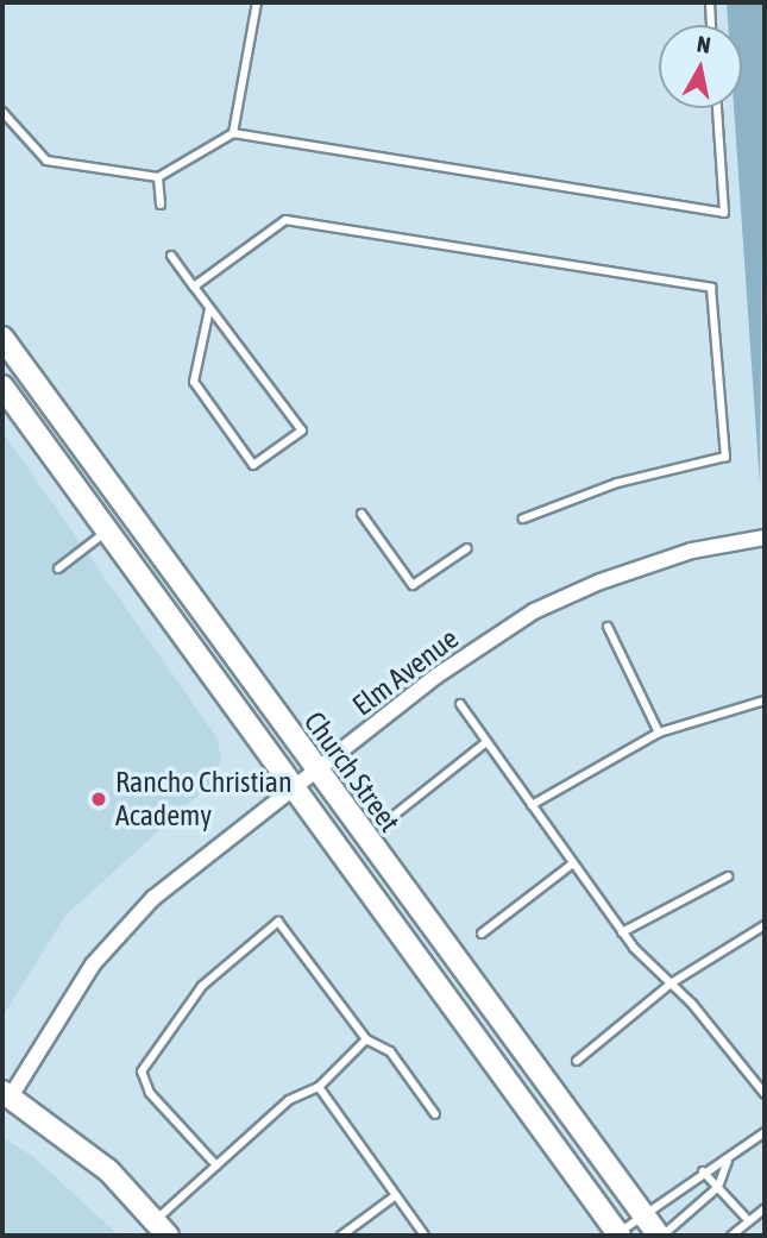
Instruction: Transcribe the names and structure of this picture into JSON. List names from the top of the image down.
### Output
{
  "streets": {
    "main road": ["Church Street"],
    "street": ["Elm Avenue"]
  },
  "crossings": [
    ["Elm Avenue", "Church Street"]
  ],
  "places": ["Rancho Christian Academy"],
  "north": "top"
}
